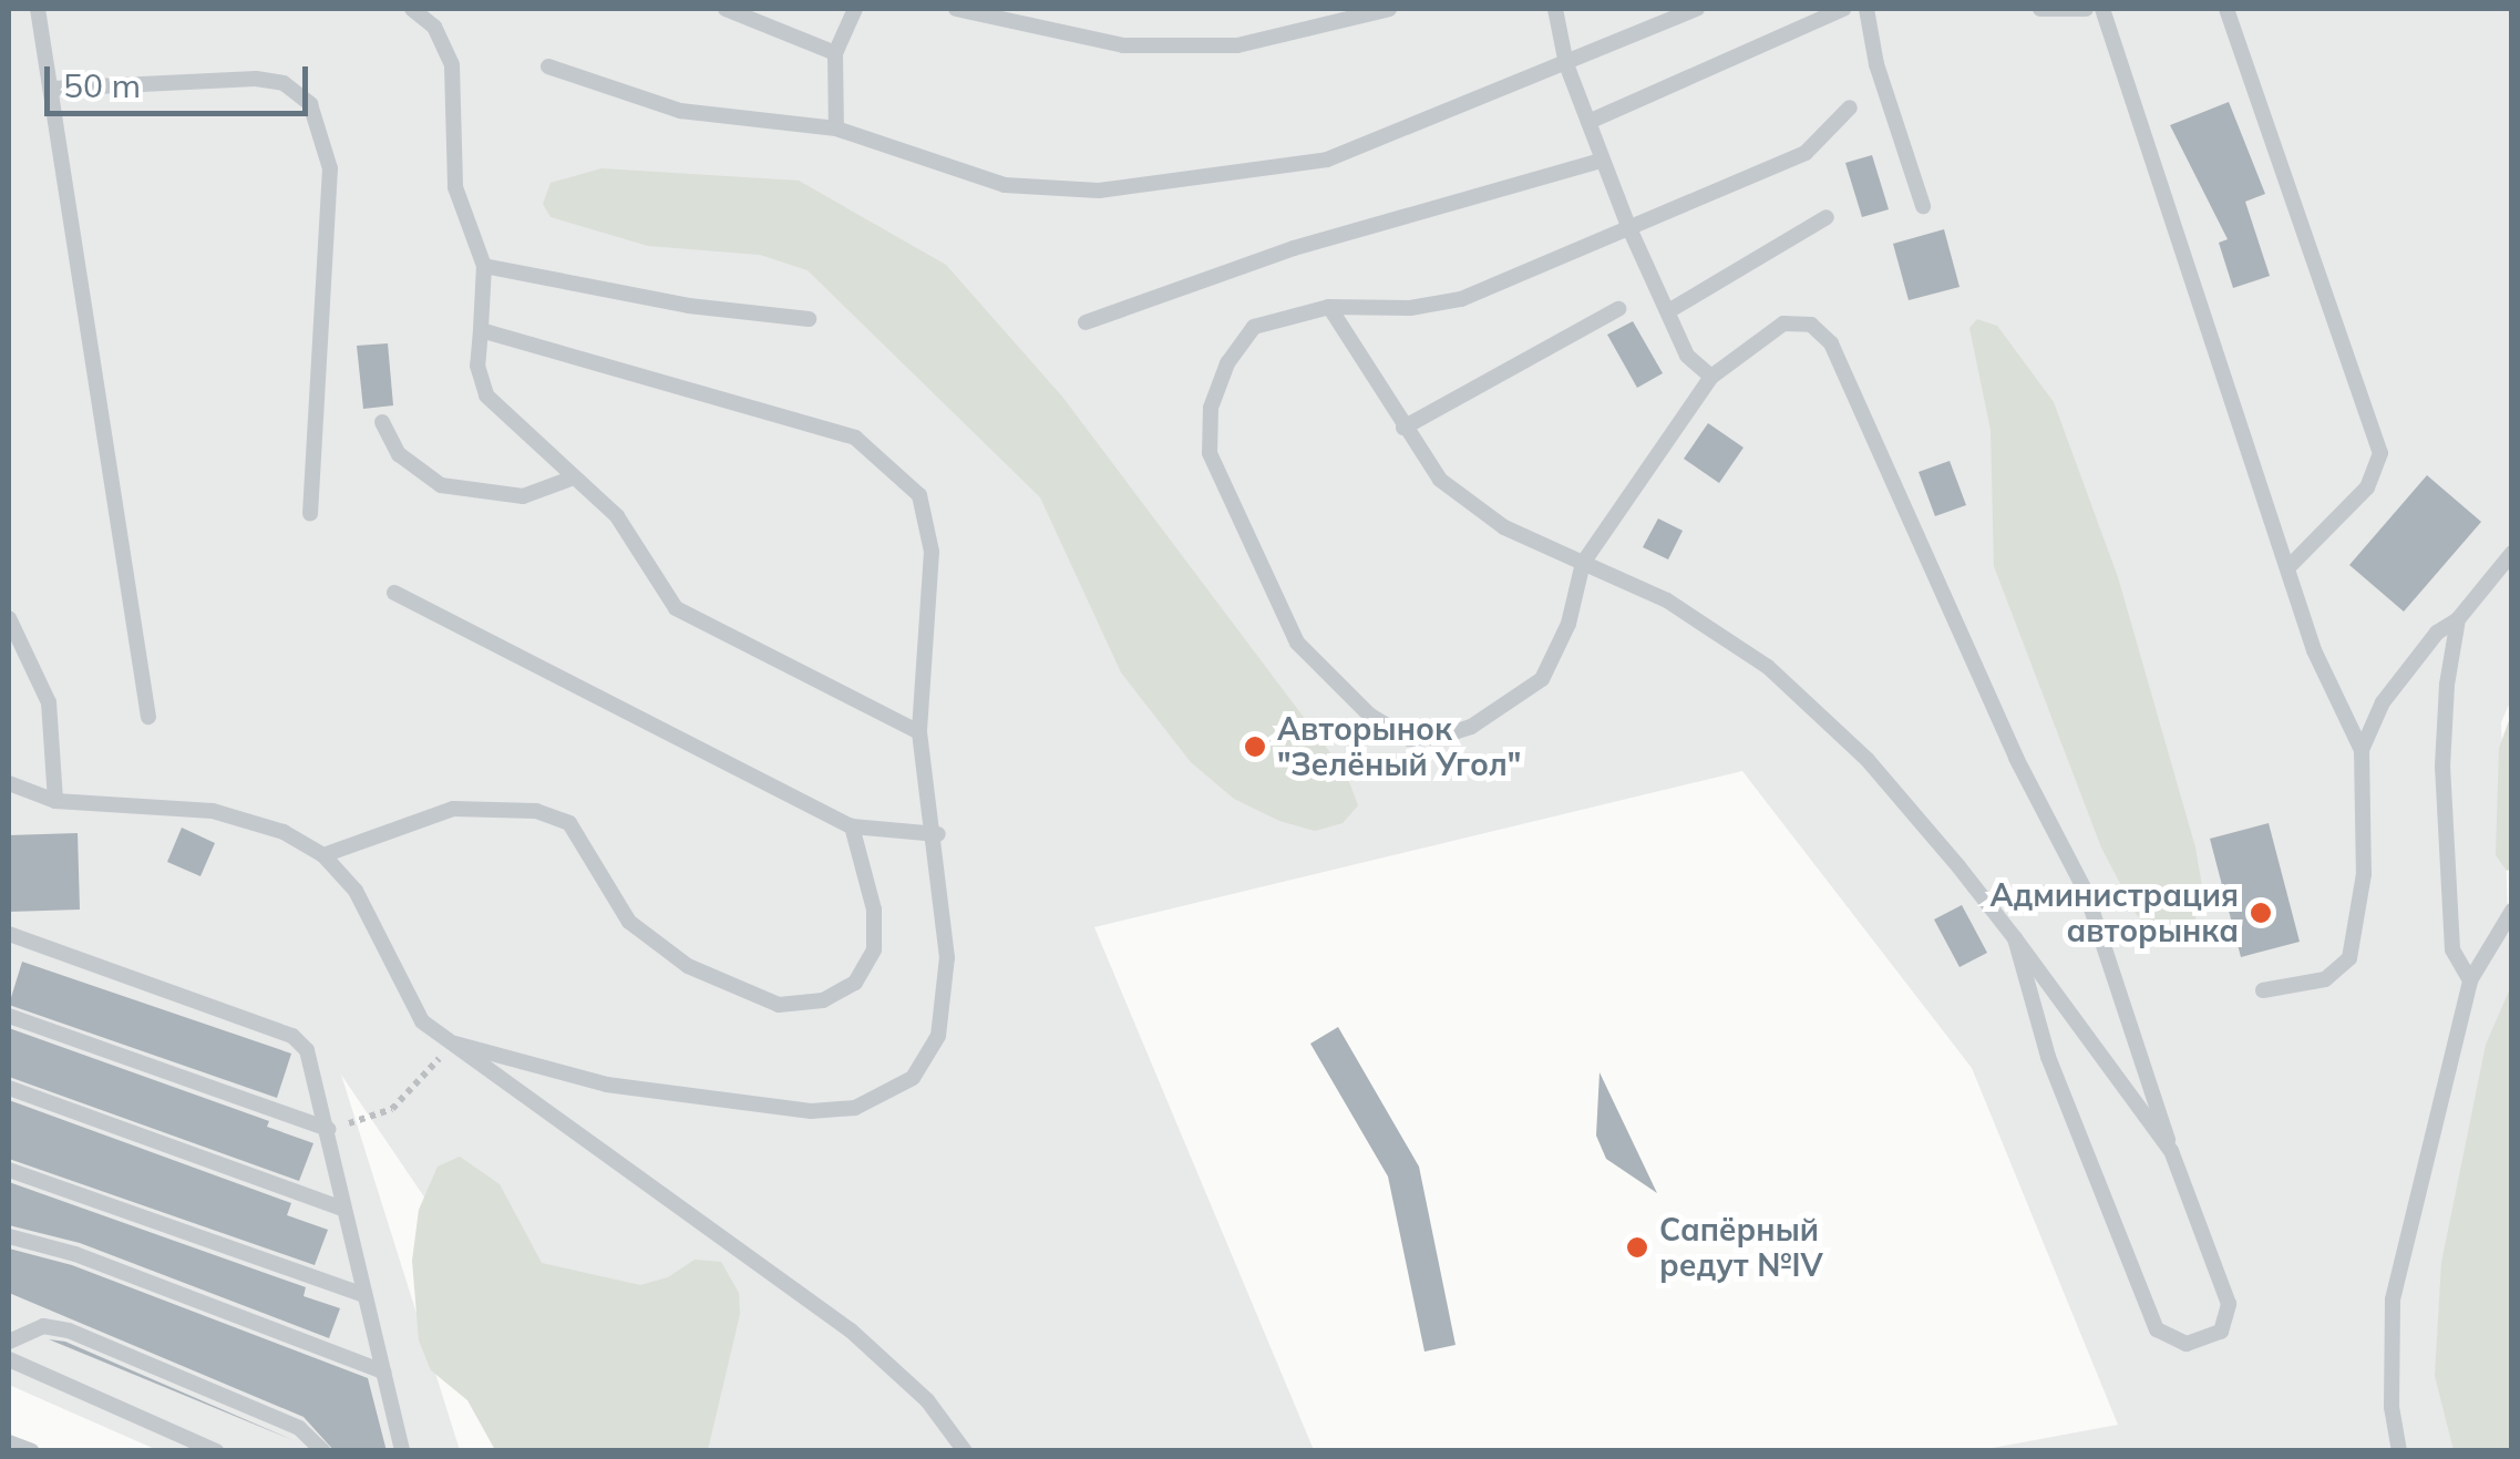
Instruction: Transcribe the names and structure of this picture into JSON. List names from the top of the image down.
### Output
{
  "places": ["Авторынок \"Зелёный Угол\"", "Администрация авторынка", "Сапёрный редут №IV"],
  "scale_bar": "50 m"
}
